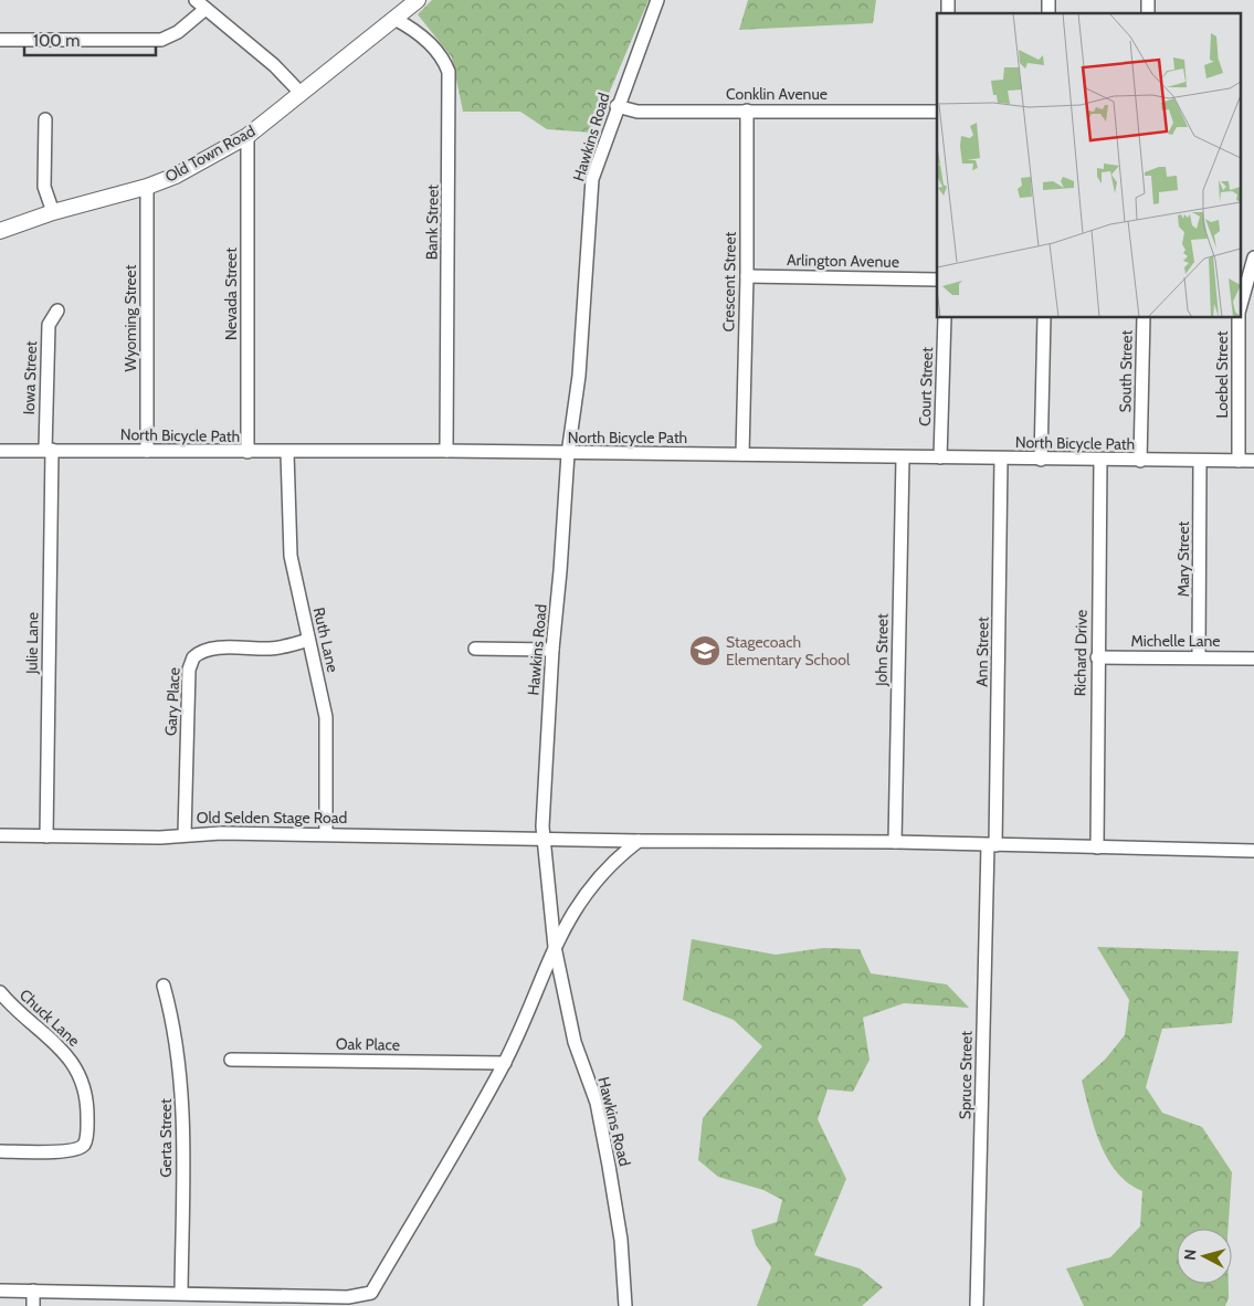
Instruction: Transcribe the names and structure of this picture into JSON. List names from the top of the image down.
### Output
{
  "streets": {
    "main road": ["Old Town Road"],
    "street": [
      "Conklin Avenue",
      "Hawkins Road",
      "Bank Street",
      "Arlington Avenue",
      "Crescent Street",
      "Nevada Street",
      "Wyoming Street",
      "South Street",
      "Loebel Street",
      "Iowa Street",
      "Court Street",
      "North Bicycle Path",
      "Mary Street",
      "Ruth Lane",
      "Michelle Lane",
      "Julie Lane",
      "John Street",
      "Ann Street",
      "Richard Drive",
      "Gary Place",
      "Old Selden Stage Road",
      "Chuck Lane",
      "Oak Place",
      "Spruce Street",
      "Gerta Street"
    ]
  },
  "crossings": [
    ["Conklin Avenue", "Hawkins Road"],
    ["Conklin Avenue", "Crescent Street"],
    ["Hawkins Road", "North Bicycle Path"],
    ["Hawkins Road", "Old Selden Stage Road"],
    ["Old Town Road", "Bank Street"],
    ["Old Town Road", "Nevada Street"],
    ["Old Town Road", "Wyoming Street"],
    ["Bank Street", "North Bicycle Path"],
    ["Arlington Avenue", "Crescent Street"],
    ["Crescent Street", "North Bicycle Path"],
    ["Nevada Street", "North Bicycle Path"],
    ["Wyoming Street", "North Bicycle Path"],
    ["South Street", "North Bicycle Path"],
    ["Loebel Street", "North Bicycle Path"],
    ["Iowa Street", "North Bicycle Path"],
    ["Iowa Street", "Julie Lane"],
    ["Court Street", "North Bicycle Path"],
    ["North Bicycle Path", "Mary Street"],
    ["North Bicycle Path", "Ruth Lane"],
    ["North Bicycle Path", "Julie Lane"],
    ["North Bicycle Path", "John Street"],
    ["North Bicycle Path", "Ann Street"],
    ["North Bicycle Path", "Richard Drive"],
    ["Mary Street", "Michelle Lane"],
    ["Ruth Lane", "Gary Place"],
    ["Ruth Lane", "Old Selden Stage Road"],
    ["Michelle Lane", "Richard Drive"],
    ["Julie Lane", "Old Selden Stage Road"],
    ["John Street", "Old Selden Stage Road"],
    ["Ann Street", "Old Selden Stage Road"],
    ["Ann Street", "Spruce Street"],
    ["Richard Drive", "Old Selden Stage Road"],
    ["Gary Place", "Old Selden Stage Road"],
    ["Old Selden Stage Road", "Spruce Street"]
  ],
  "places": {
    "school or university": ["Stagecoach Elementary School"]
  },
  "scale_bar": "100 m",
  "north": "left"
}
